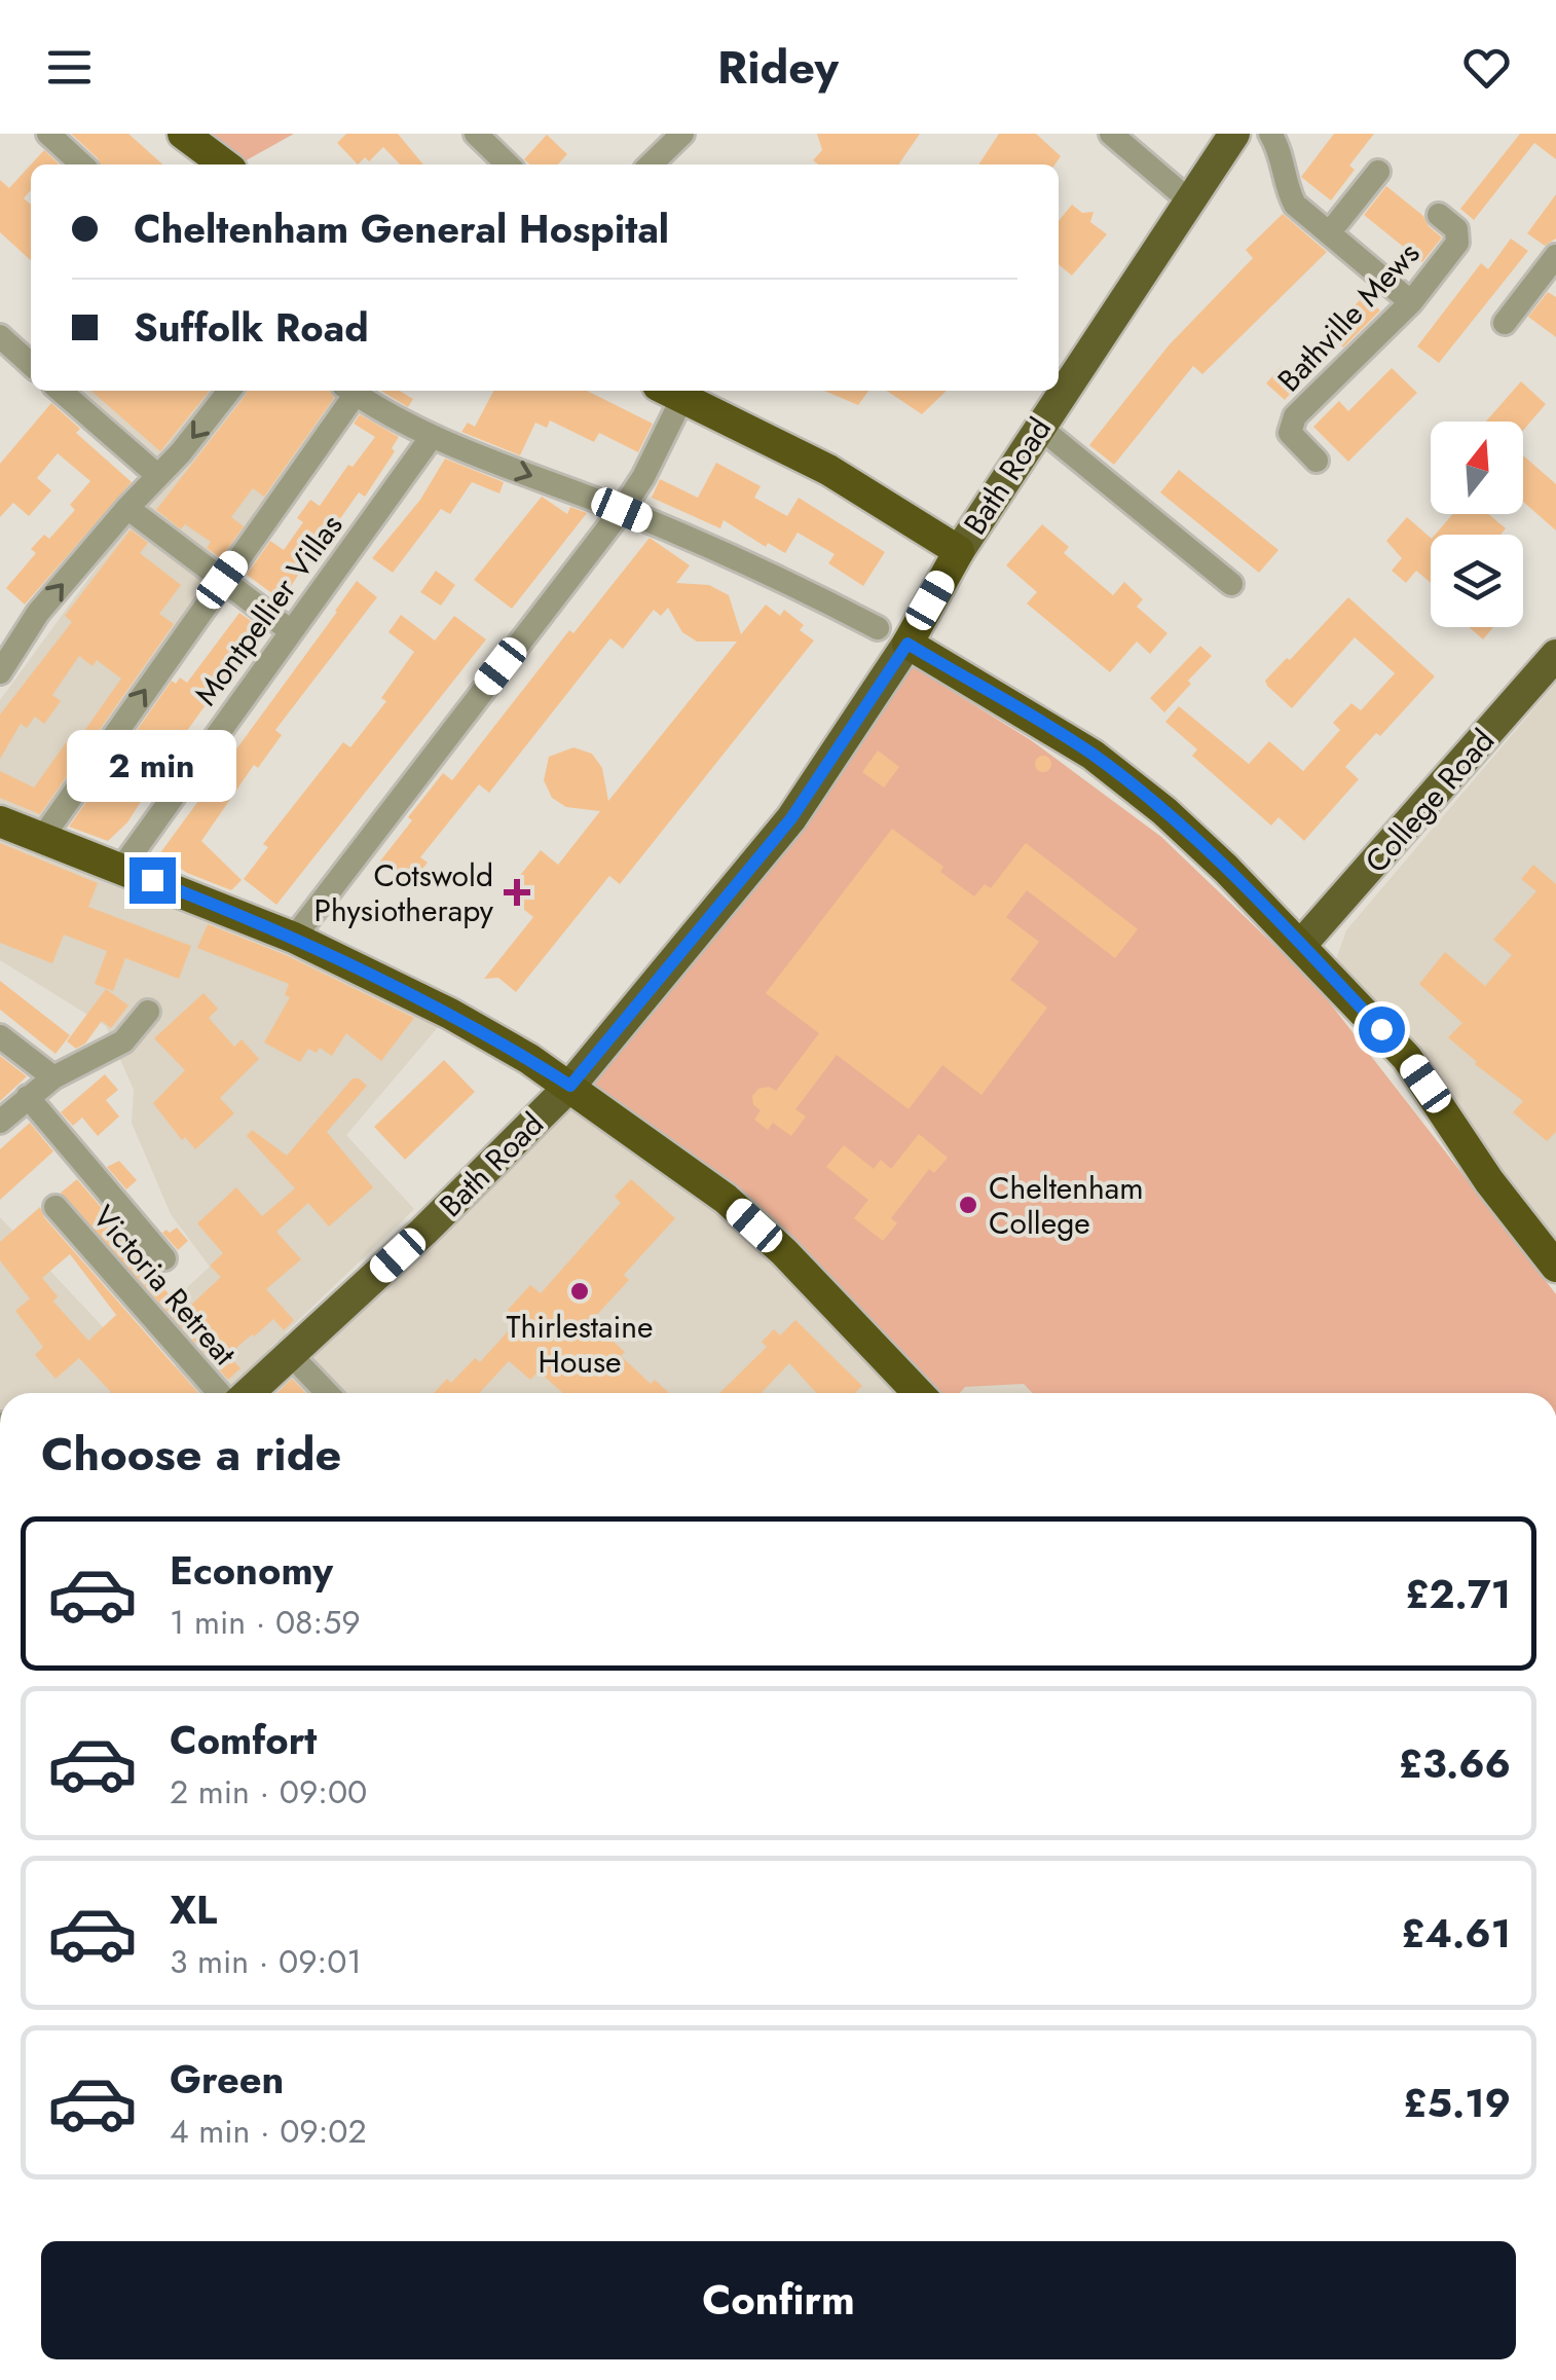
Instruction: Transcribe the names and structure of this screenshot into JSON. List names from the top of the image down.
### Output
{
  "streets": {
    "highway": ["Bath Road"],
    "main road": ["College Road"],
    "street": ["Bathville Mews", "Montpellier Villas", "Victoria Retreat"]
  },
  "places": {
    "health": ["Cotswold Physiotherapy"],
    "other": ["Cheltenham College", "Thirlestaine House"]
  },
  "north": "top",
  "page": {
    "header": "Ridey",
    "banner": ["Cheltenham General Hospital", "Suffolk Road"],
    "bubble": "2 min",
    "heading": "Choose a ride",
    "list": [
      {
        "name": "Economy",
        "note": "1 min · 08:59",
        "value": "£2.71"
      },
      {
        "name": "Comfort",
        "note": "2 min · 09:00",
        "value": "£3.66"
      },
      {
        "name": "XL",
        "note": "3 min · 09:01",
        "value": "£4.61"
      },
      {
        "name": "Green",
        "note": "4 min · 09:02",
        "value": "£5.19"
      }
    ],
    "buttons": "Confirm"
  }
}
